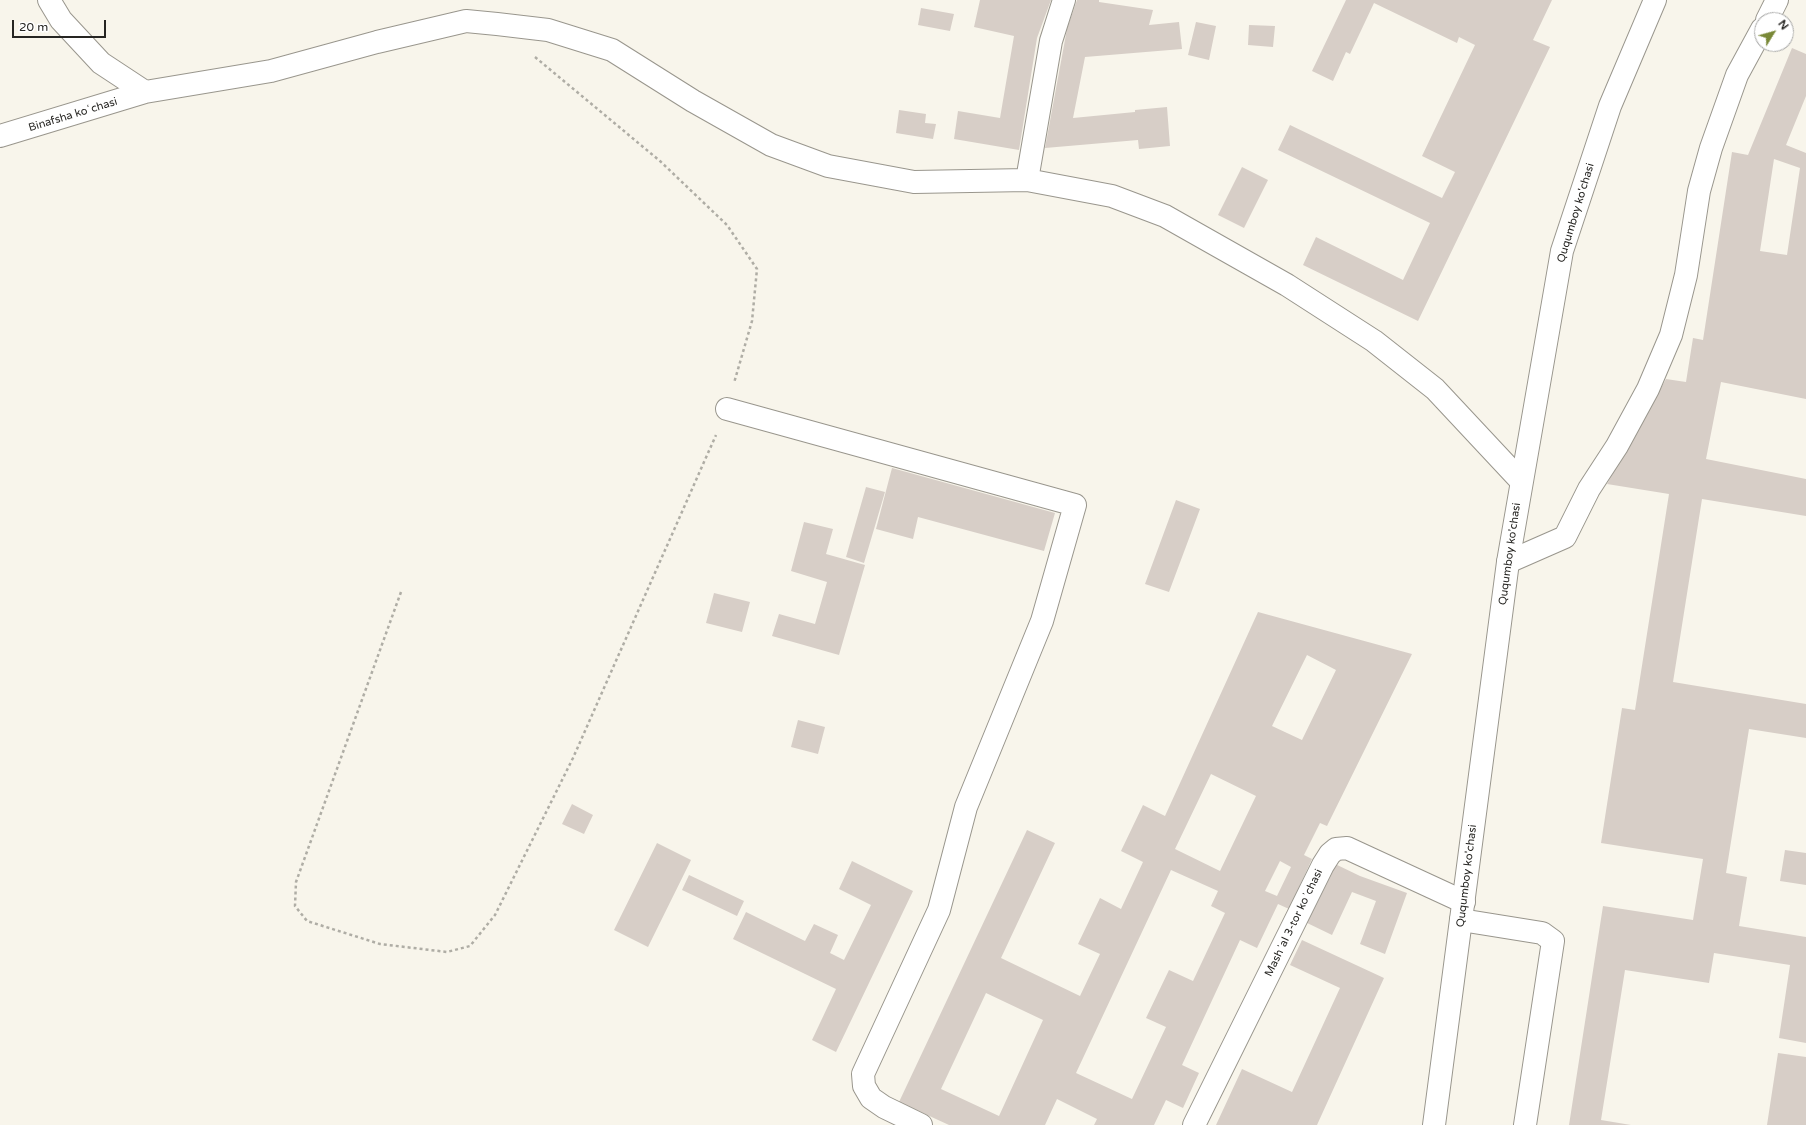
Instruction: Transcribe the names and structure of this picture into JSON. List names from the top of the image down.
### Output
{
  "streets": {
    "street": ["Binafsha koʻchasi", "Ququmboy ko'chasi", "Mashʼal 3-tor koʼchasi"]
  },
  "crossings": [
    ["Binafsha koʻchasi", "Ququmboy ko'chasi"],
    ["Ququmboy ko'chasi", "Mashʼal 3-tor koʼchasi"]
  ],
  "scale_bar": "20 m",
  "north": "top right"
}
